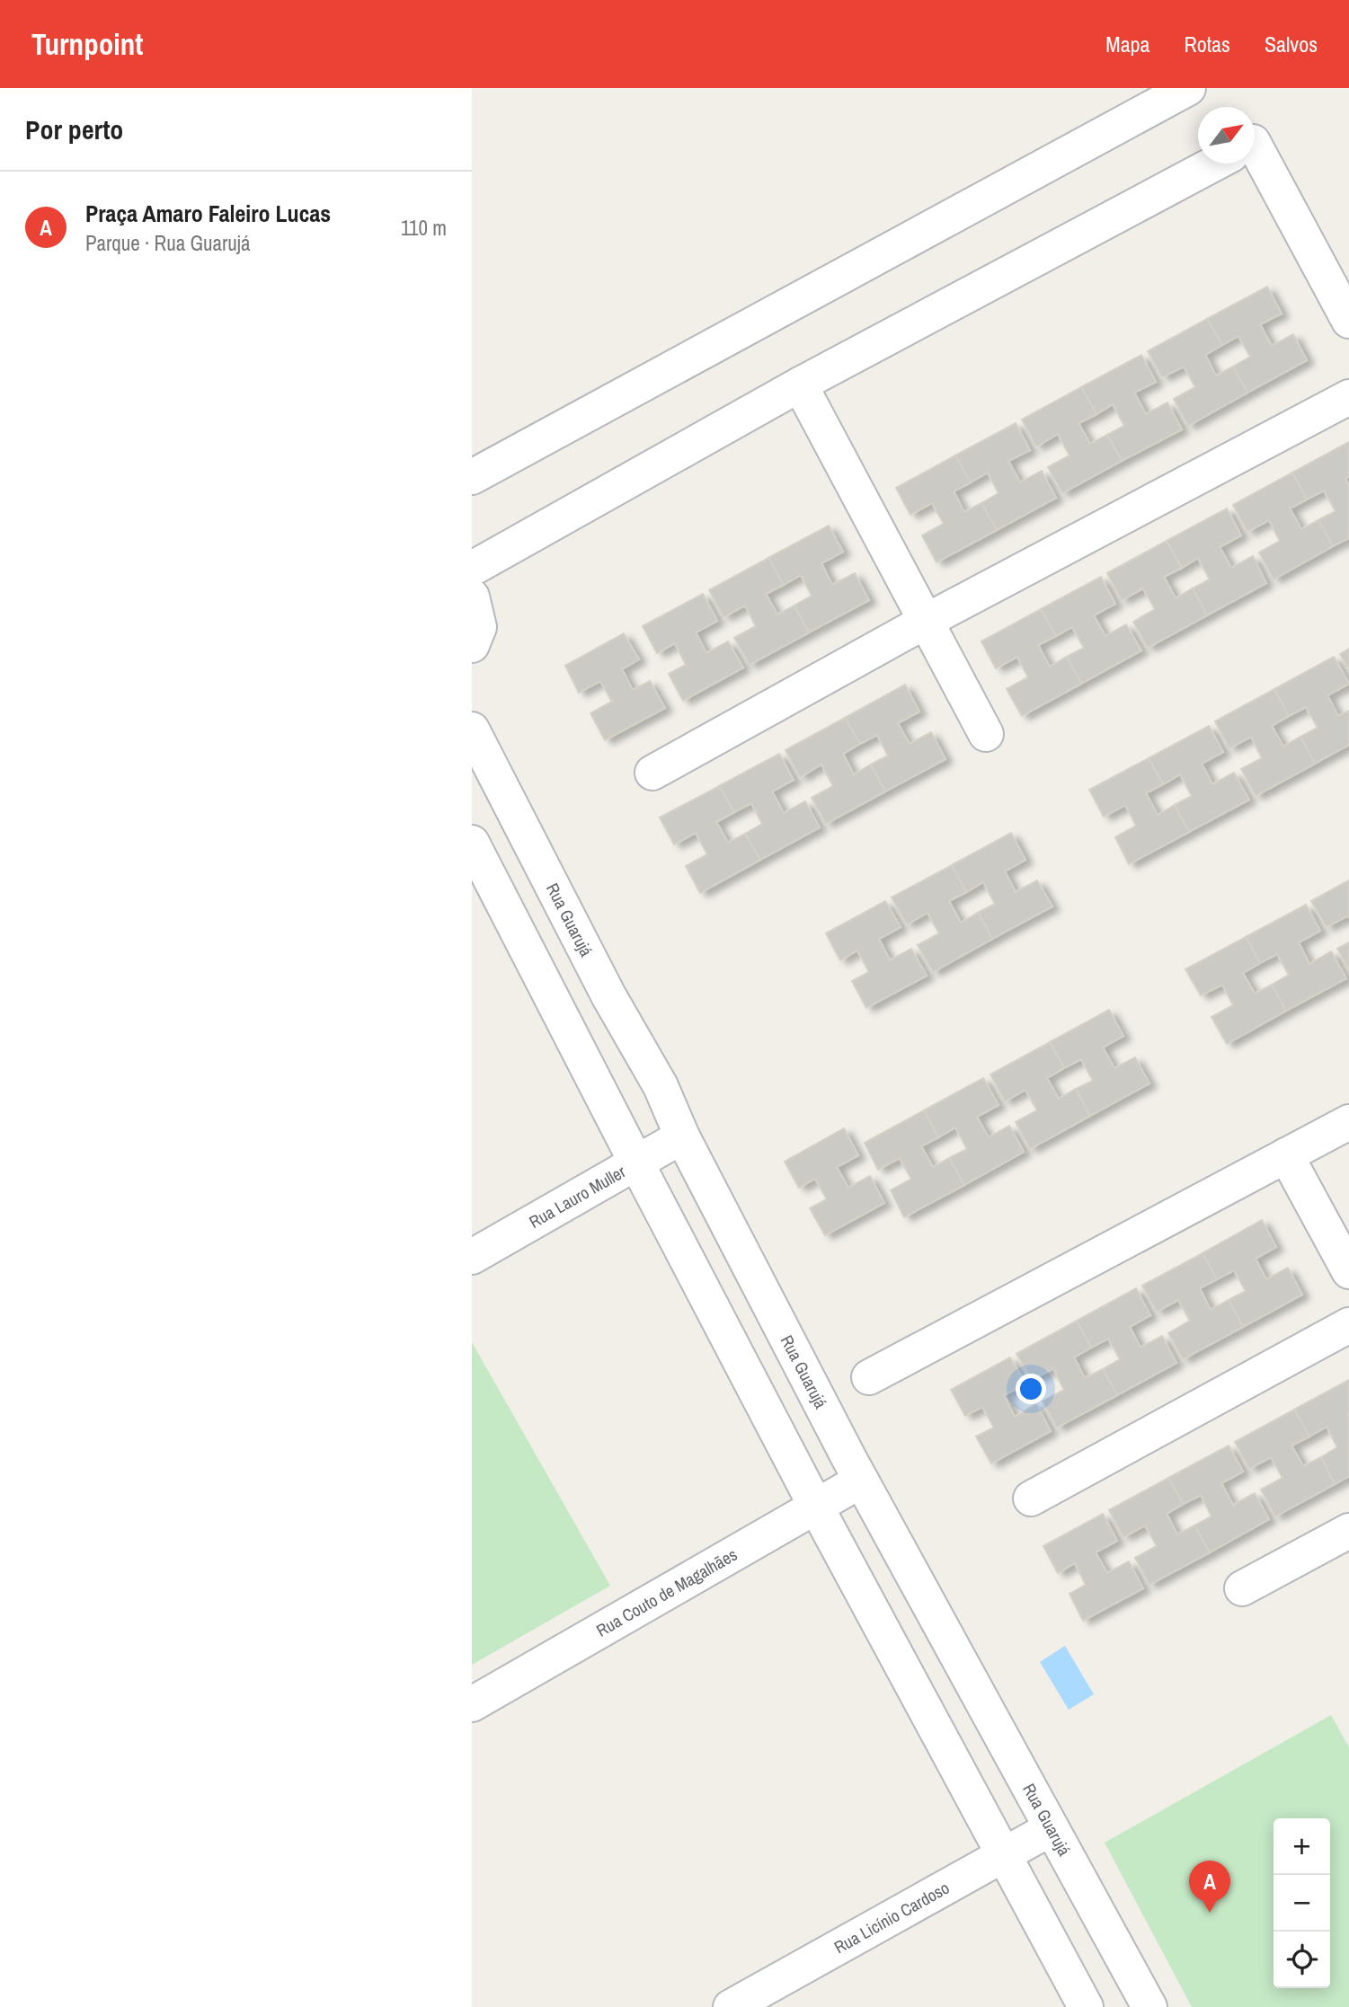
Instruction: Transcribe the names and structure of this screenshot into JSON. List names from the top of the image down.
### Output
{
  "streets": {
    "street": [
      "Rua Guarujá",
      "Rua Lauro Muller",
      "Rua Couto de Magalhães",
      "Rua Licínio Cardoso"
    ]
  },
  "crossings": [
    ["Rua Guarujá", "Rua Lauro Muller"],
    ["Rua Guarujá", "Rua Couto de Magalhães"],
    ["Rua Guarujá", "Rua Licínio Cardoso"]
  ],
  "north": "top right",
  "page": {
    "header": "Turnpoint",
    "nav": ["Mapa", "Rotas", "Salvos"],
    "heading": "Por perto",
    "list": [
      {
        "mark": "A",
        "name": "Praça Amaro Faleiro Lucas",
        "note": "Parque · Rua Guarujá",
        "value": "110 m"
      }
    ],
    "map_buttons": ["+", "−"],
    "pins": "A"
  }
}
